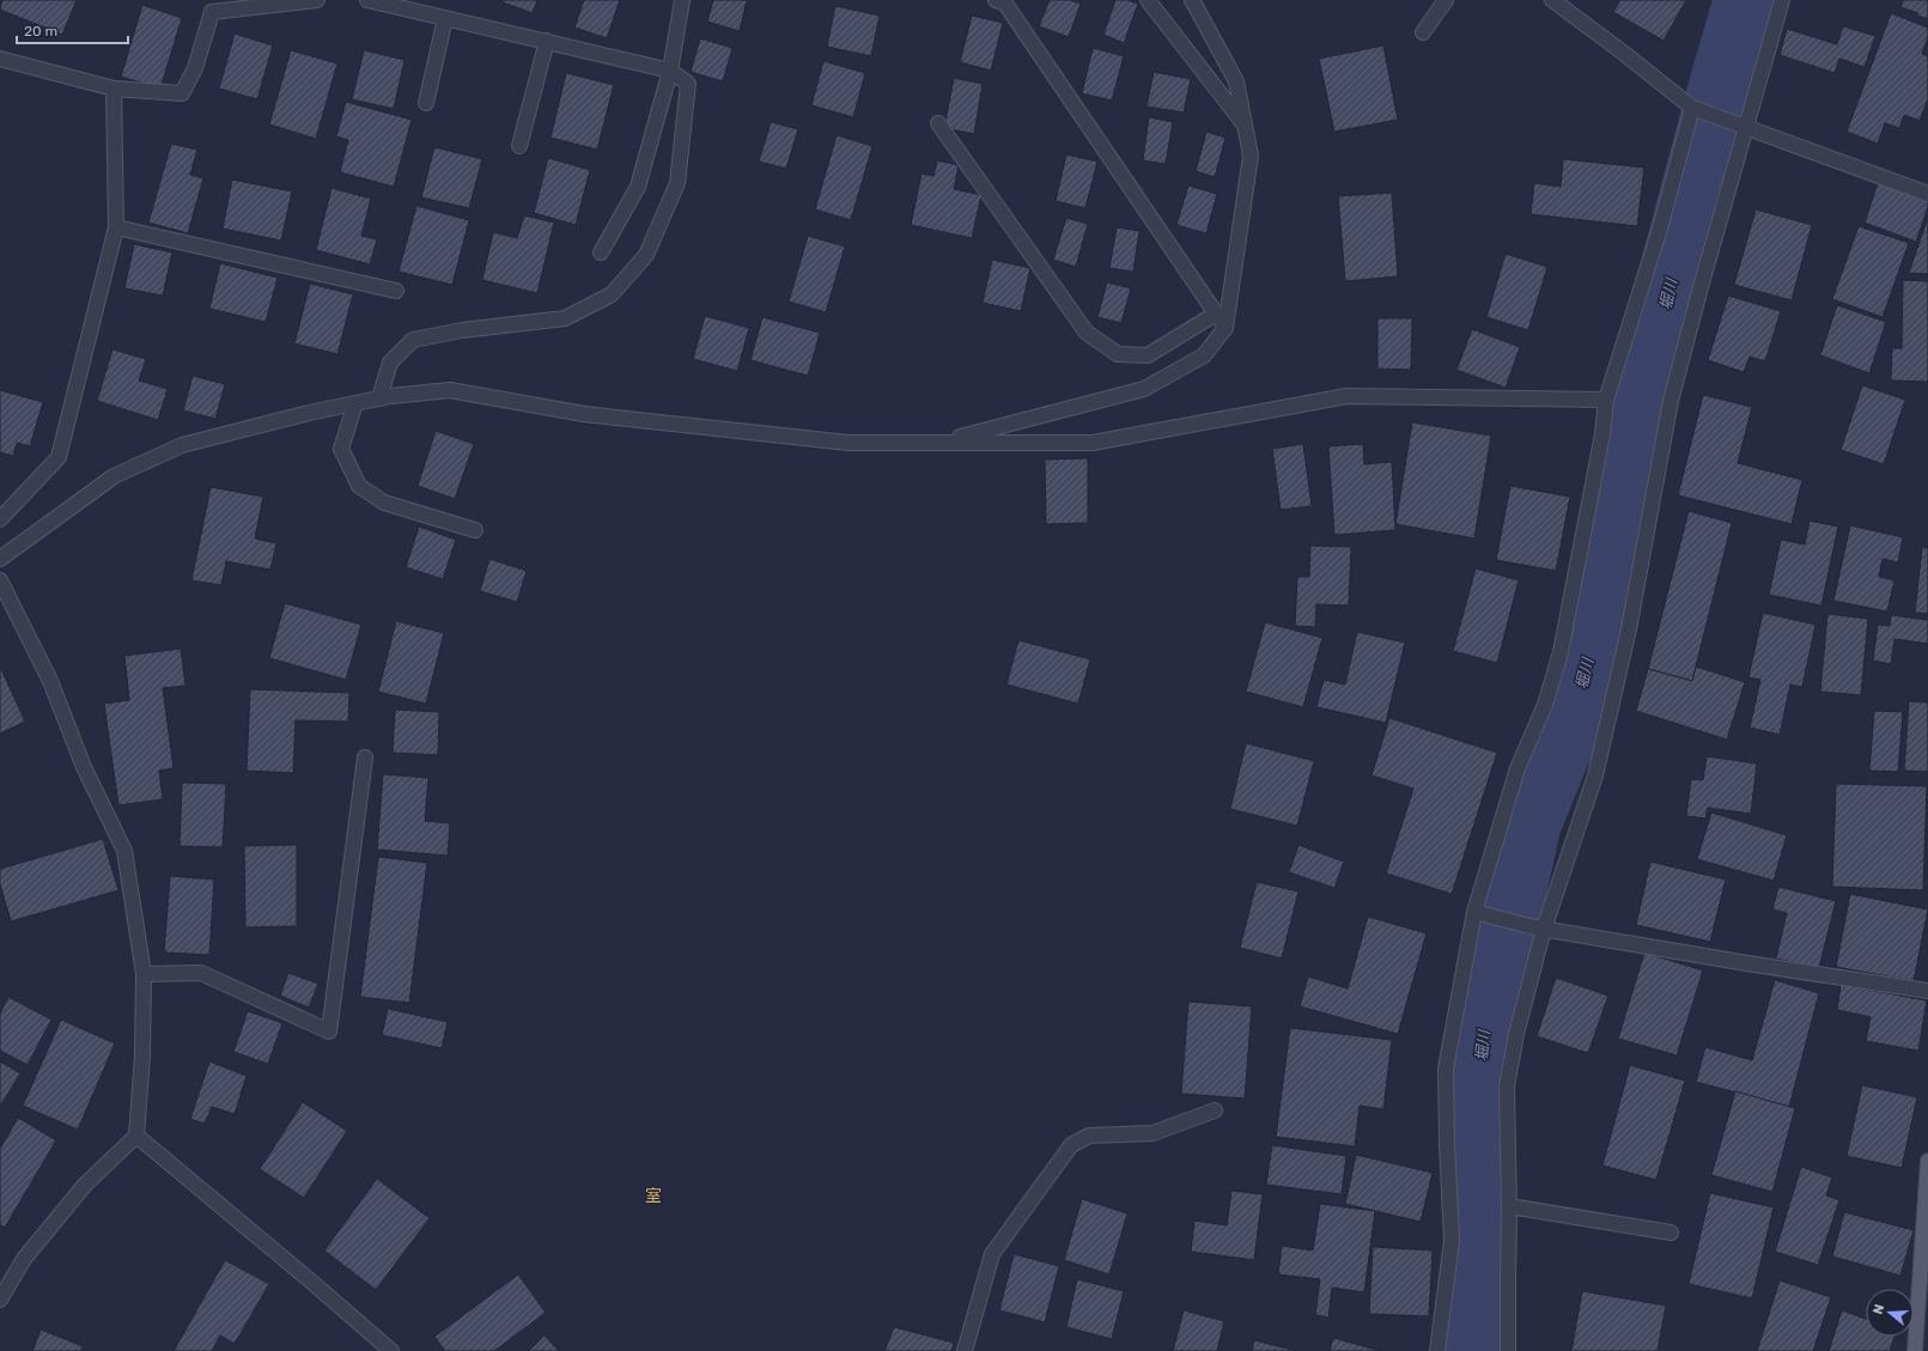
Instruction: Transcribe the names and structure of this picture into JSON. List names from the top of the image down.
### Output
{
  "districts": ["室"],
  "water": ["堀川"],
  "scale_bar": "20 m",
  "north": "left"
}
